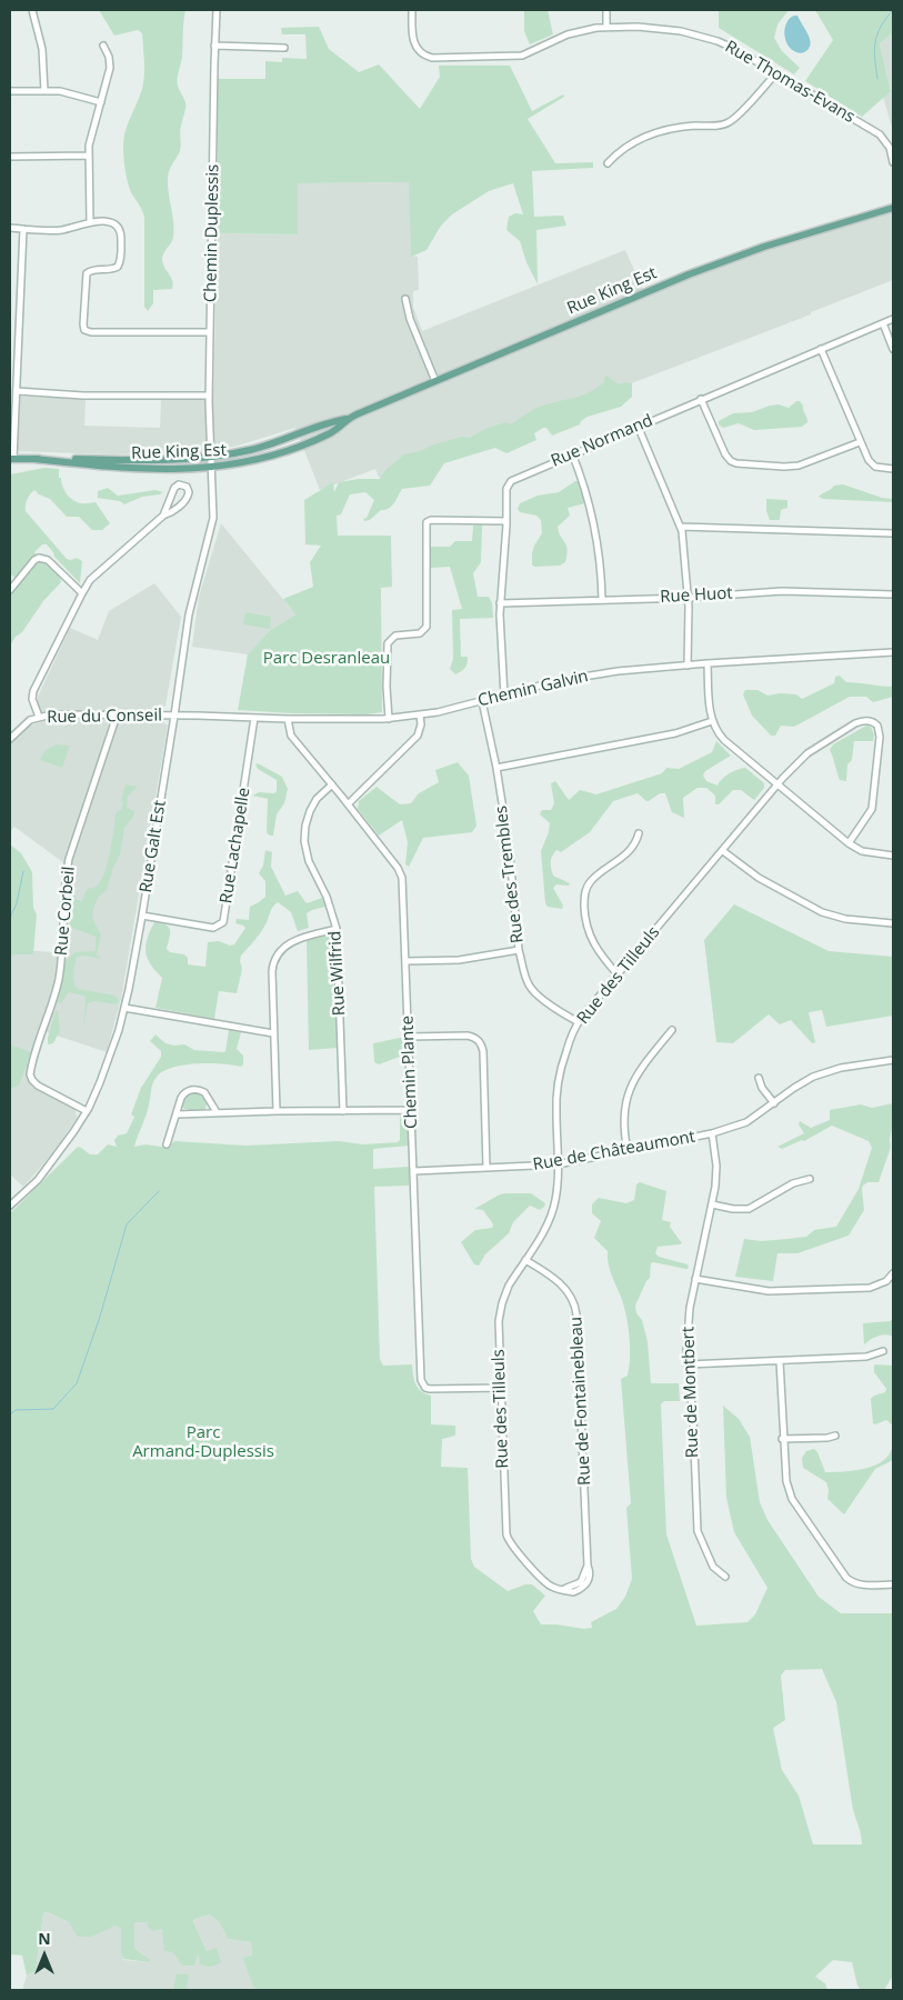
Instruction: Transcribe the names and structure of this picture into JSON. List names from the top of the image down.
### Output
{
  "streets": {
    "main road": ["Rue King Est"],
    "street": [
      "Rue Thomas-Evans",
      "Chemin Duplessis",
      "Rue Normand",
      "Rue Huot",
      "Chemin Galvin",
      "Rue du Conseil",
      "Rue Lachapelle",
      "Rue Galt Est",
      "Rue des Trembles",
      "Rue Corbeil",
      "Rue Wilfrid",
      "Rue des Tilleuls",
      "Chemin Plante",
      "Rue de Châteaumont",
      "Rue de Montbert",
      "Rue de Fontainebleau"
    ]
  },
  "crossings": [
    ["Chemin Duplessis", "Rue King Est"],
    ["Chemin Duplessis", "Rue Galt Est"],
    ["Rue King Est", "Rue Galt Est"],
    ["Rue Normand", "Rue Huot"],
    ["Rue Normand", "Chemin Galvin"],
    ["Chemin Galvin", "Rue du Conseil"],
    ["Chemin Galvin", "Rue Lachapelle"],
    ["Chemin Galvin", "Rue Galt Est"],
    ["Chemin Galvin", "Rue des Trembles"],
    ["Chemin Galvin", "Chemin Plante"],
    ["Rue du Conseil", "Rue Galt Est"],
    ["Rue du Conseil", "Rue Corbeil"],
    ["Rue Lachapelle", "Rue Galt Est"],
    ["Rue Galt Est", "Rue Corbeil"],
    ["Rue des Trembles", "Rue des Tilleuls"],
    ["Rue Wilfrid", "Chemin Plante"],
    ["Rue des Tilleuls", "Chemin Plante"],
    ["Rue des Tilleuls", "Rue de Châteaumont"],
    ["Rue des Tilleuls", "Rue de Fontainebleau"],
    ["Chemin Plante", "Rue de Châteaumont"],
    ["Rue de Châteaumont", "Rue de Montbert"]
  ],
  "parks": ["Parc Desranleau", "Parc Armand-Duplessis"],
  "north": "top"
}
